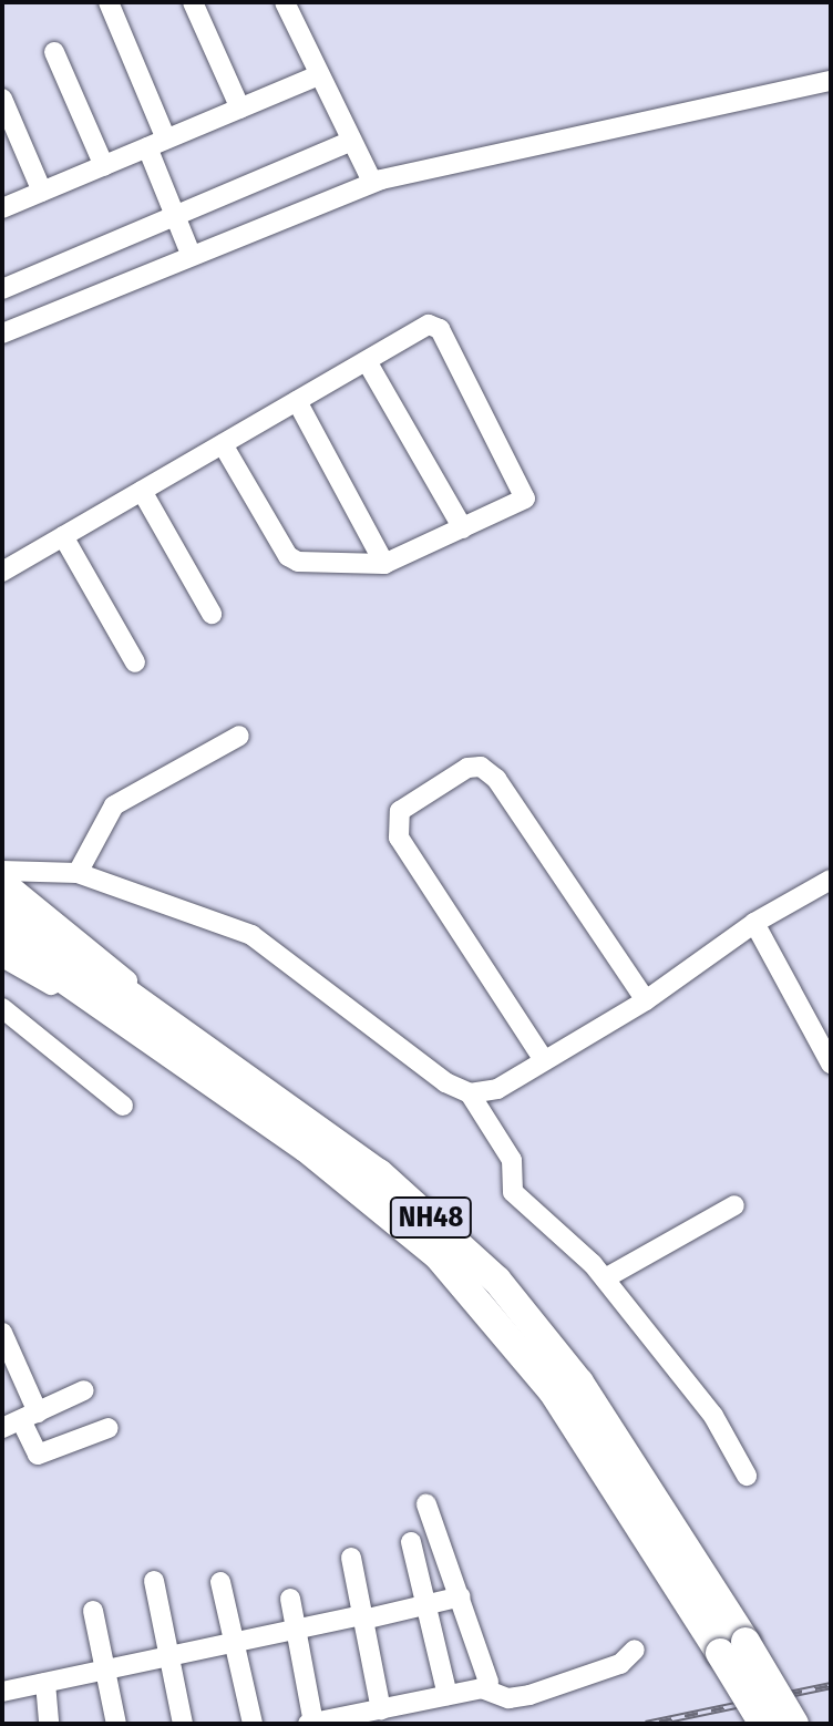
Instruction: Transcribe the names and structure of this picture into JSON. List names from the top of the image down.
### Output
{
  "streets": {
    "highway": ["NH48"]
  }
}
